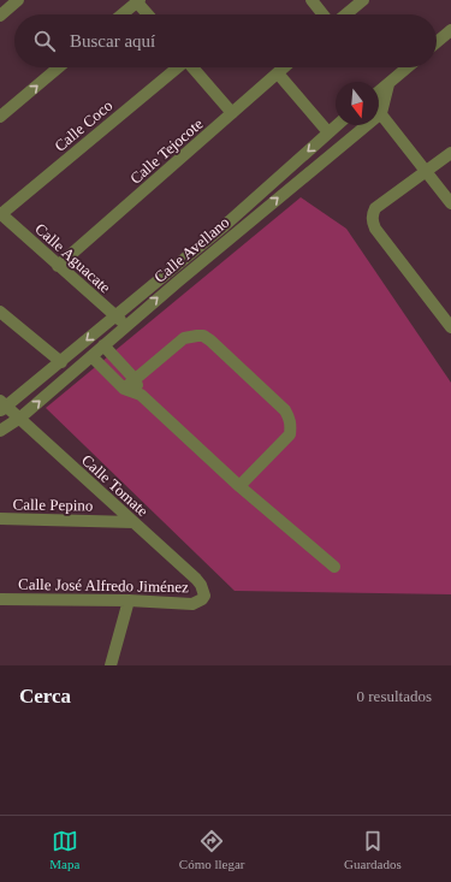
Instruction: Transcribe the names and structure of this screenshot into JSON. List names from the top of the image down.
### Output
{
  "streets": {
    "street": [
      "Calle Coco",
      "Calle Tejocote",
      "Calle Avellano",
      "Calle Aguacate",
      "Calle Tomate",
      "Calle Pepino",
      "Calle José Alfredo Jiménez"
    ]
  },
  "crossings": [
    ["Calle Coco", "Calle Aguacate"],
    ["Calle Tejocote", "Calle Aguacate"],
    ["Calle Avellano", "Calle Aguacate"],
    ["Calle Avellano", "Calle Tomate"],
    ["Calle Tomate", "Calle Pepino"],
    ["Calle Tomate", "Calle José Alfredo Jiménez"]
  ],
  "north": "bottom",
  "page": {
    "search": "Buscar aquí",
    "heading": ["Cerca", "0 resultados"],
    "nav": ["Mapa", "Cómo llegar", "Guardados"]
  }
}
